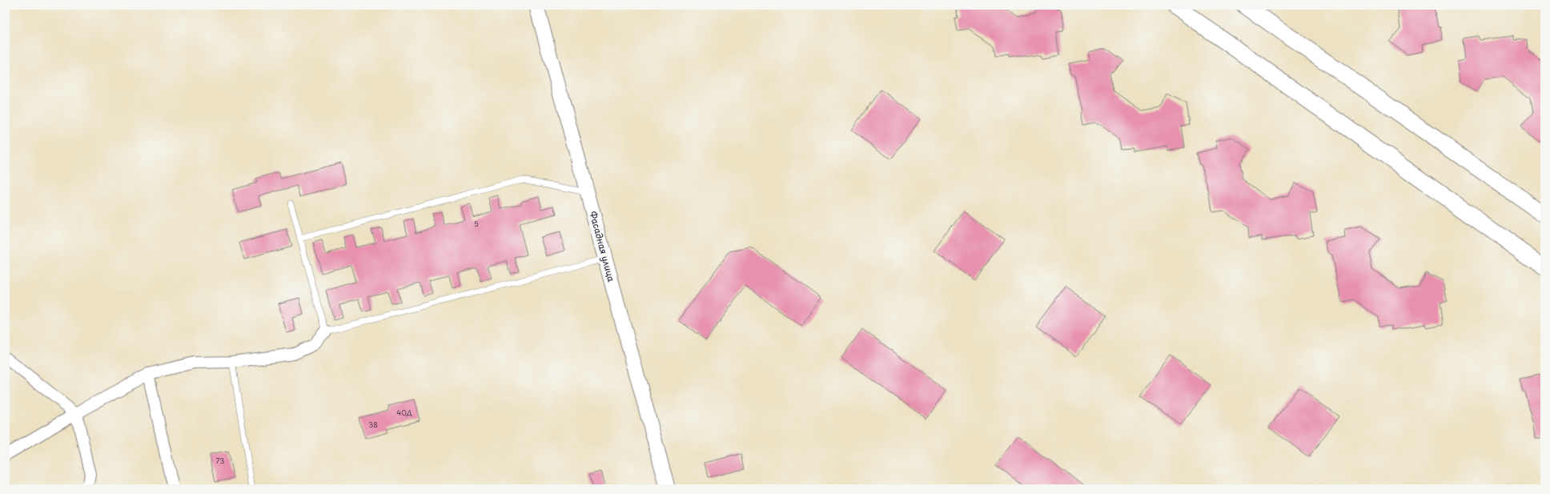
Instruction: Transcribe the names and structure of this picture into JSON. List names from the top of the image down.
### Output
{
  "streets": {
    "street": ["Фасадная улица"]
  },
  "house_numbers": [
    "5",
    "40Д",
    "38",
    "73"
  ]
}
